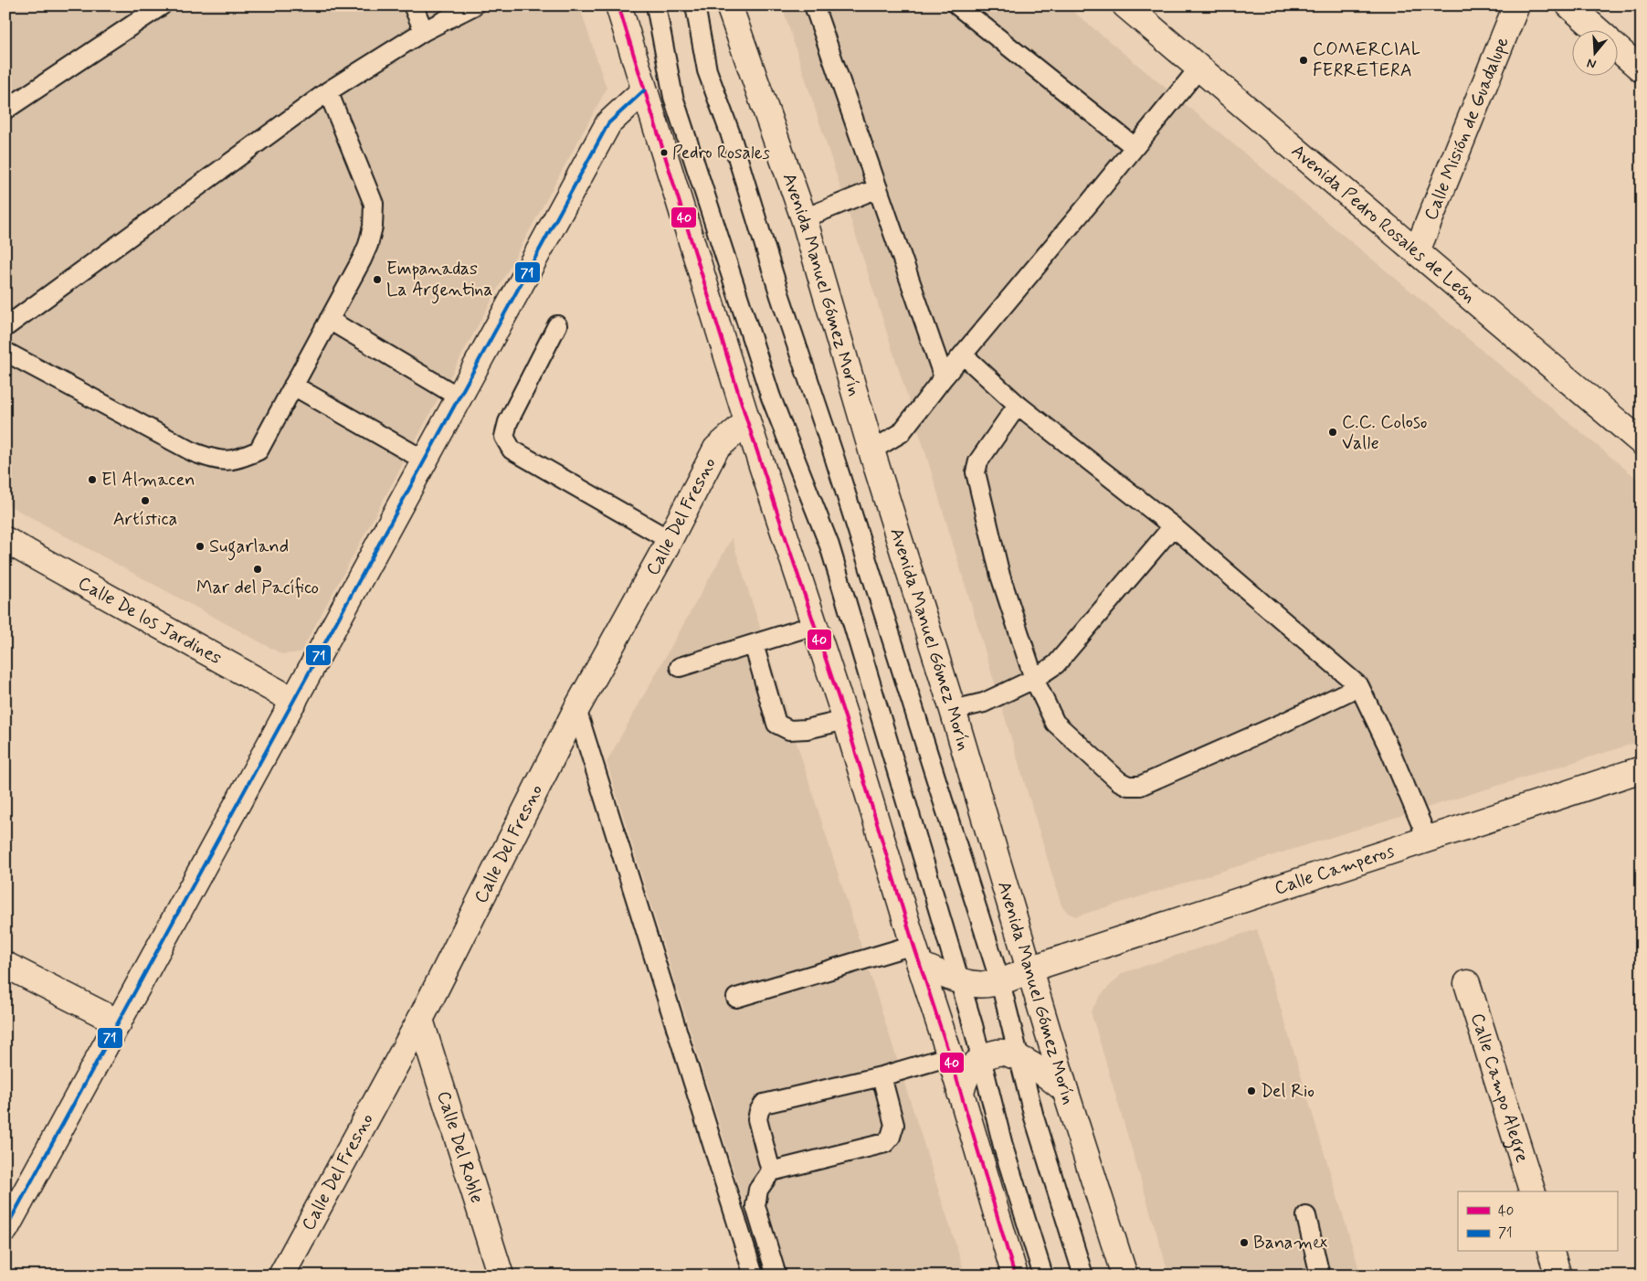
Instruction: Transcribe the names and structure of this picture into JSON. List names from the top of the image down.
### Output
{
  "streets": {
    "street": [
      "Calle Misión de Guadalupe",
      "Avenida Pedro Rosales de León",
      "Avenida Manuel Gómez Morín",
      "Calle Del Fresno",
      "Calle De los Jardines",
      "Calle Camperos",
      "Calle Campo Alegre",
      "Calle Del Roble"
    ]
  },
  "crossings": [
    ["Calle Misión de Guadalupe", "Avenida Pedro Rosales de León"],
    ["Avenida Manuel Gómez Morín", "Calle Camperos"],
    ["Calle Del Fresno", "Calle Del Roble"]
  ],
  "places": [
    "COMERCIAL FERRETERA",
    "Pedro Rosales",
    "Empanadas La Argentina",
    "C.C. Coloso Valle",
    "El Almacen",
    "Artística",
    "Sugarland",
    "Mar del Pacífico",
    "Del Rio",
    "Banamex"
  ],
  "lines": ["transit line 40", "transit line 71"],
  "legend": ["40", "71"],
  "north": "bottom"
}
